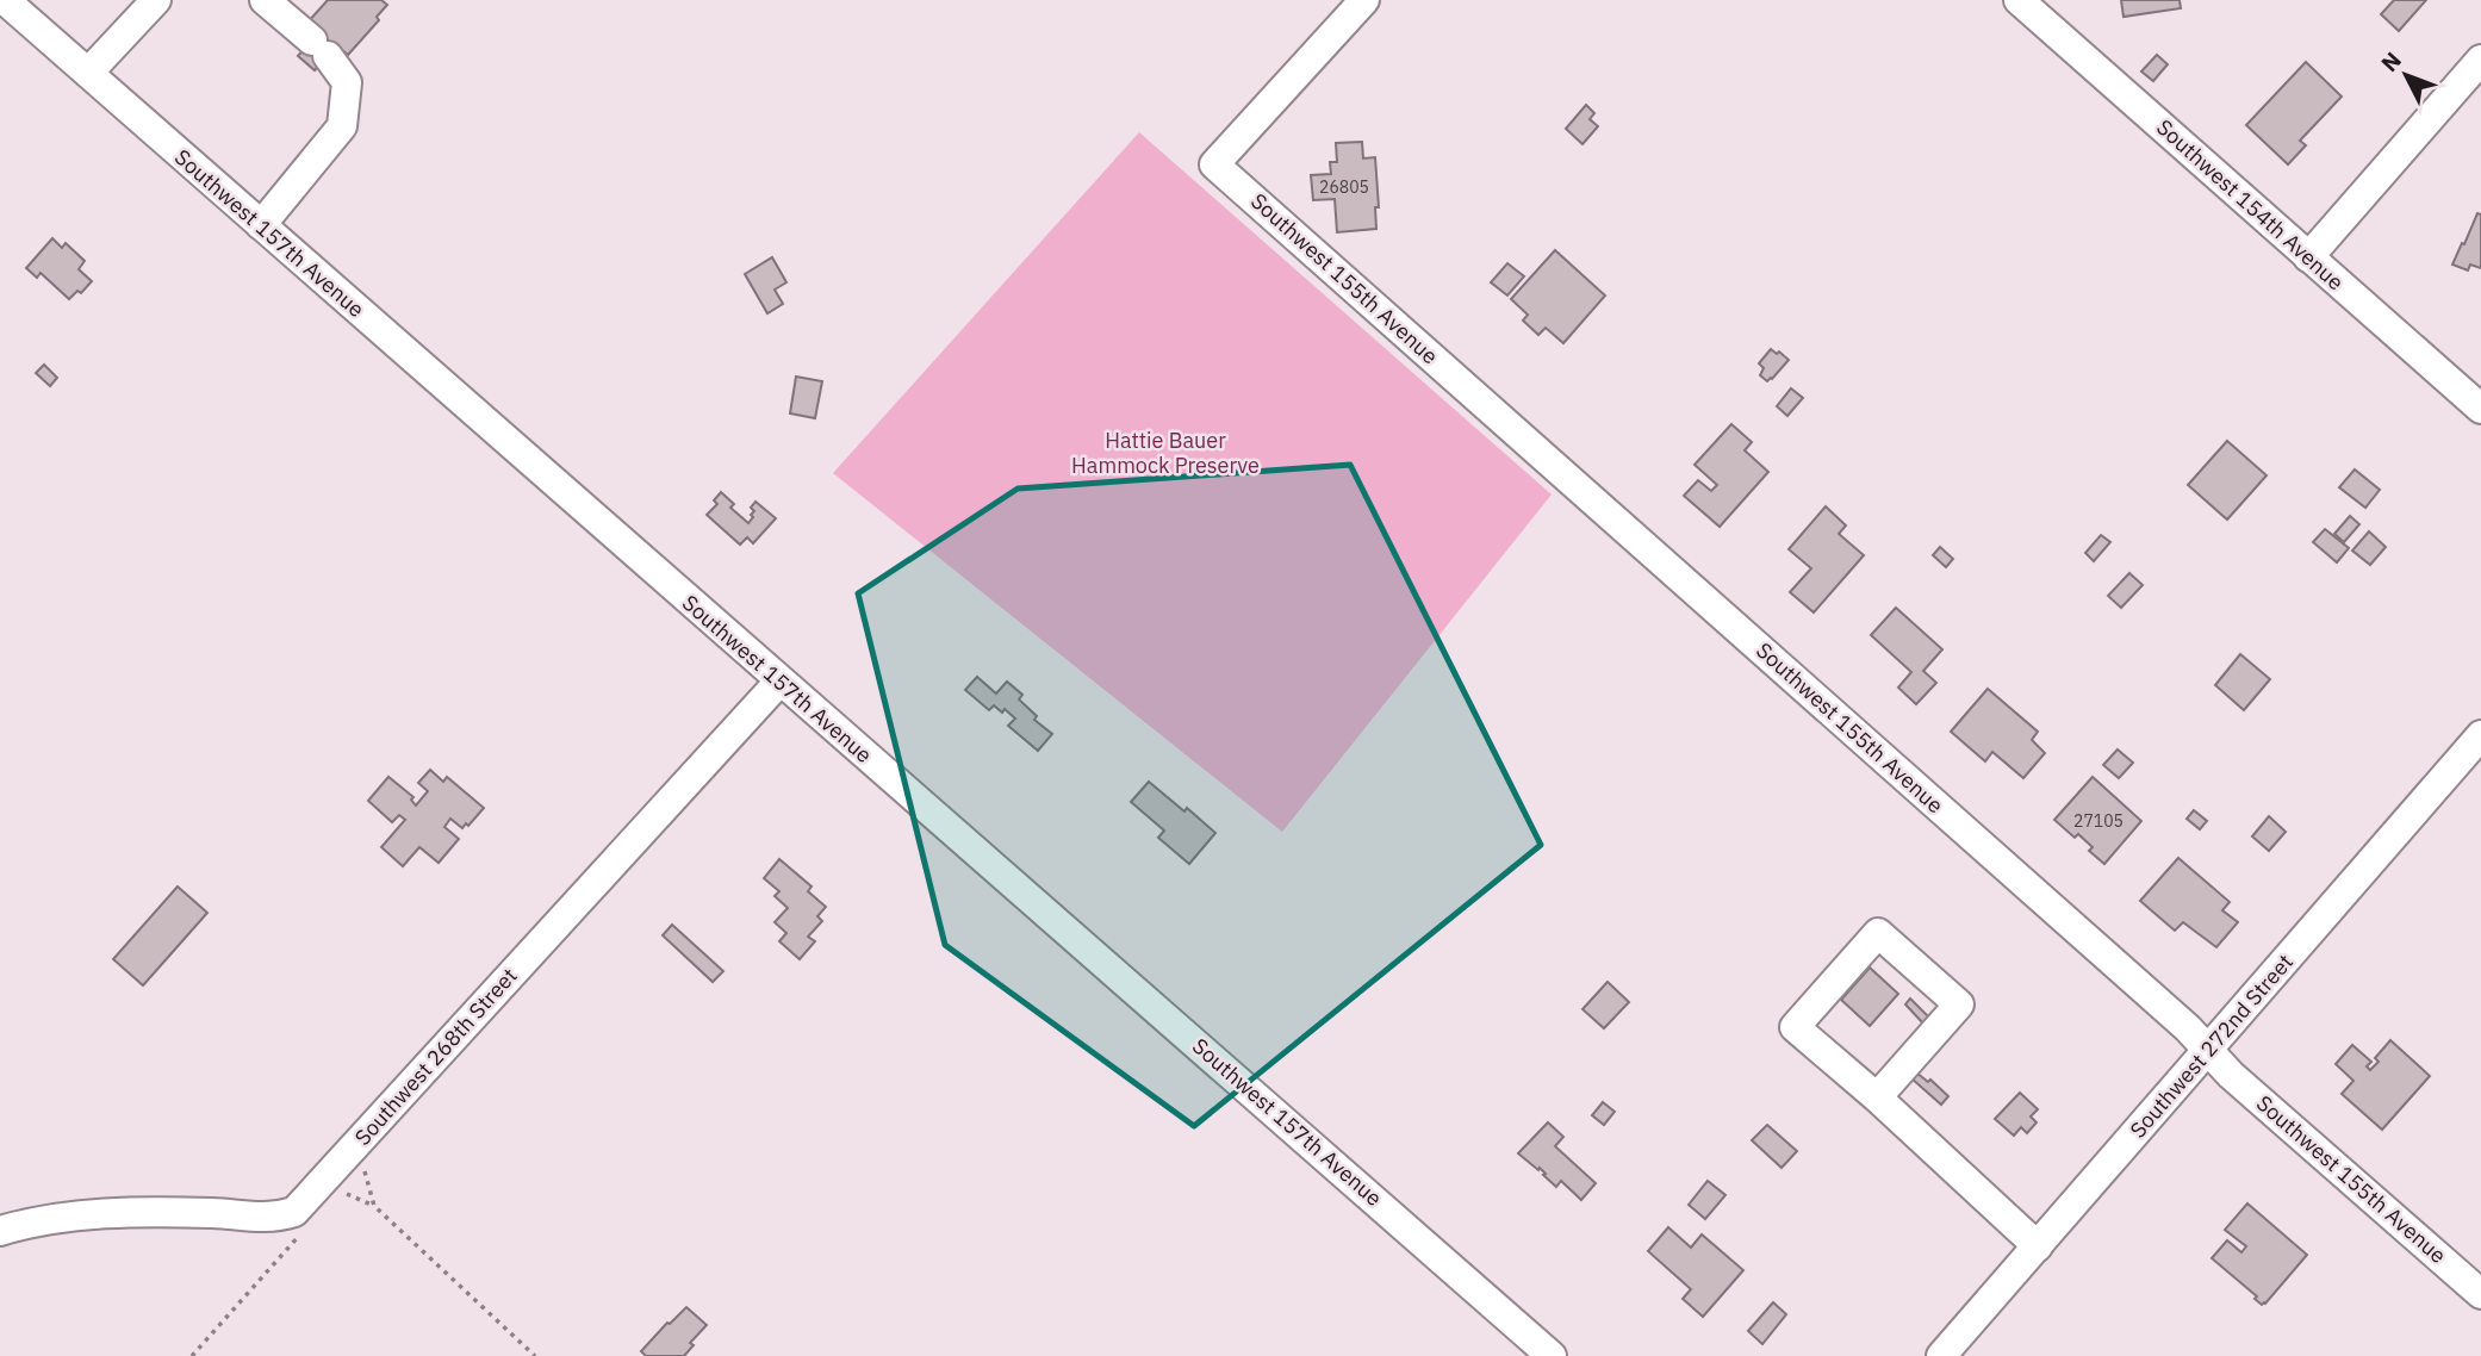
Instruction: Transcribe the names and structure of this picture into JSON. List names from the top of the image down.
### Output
{
  "streets": {
    "street": [
      "Southwest 154th Avenue",
      "Southwest 157th Avenue",
      "Southwest 155th Avenue",
      "Southwest 272nd Street",
      "Southwest 268th Street"
    ]
  },
  "crossings": [
    ["Southwest 157th Avenue", "Southwest 268th Street"],
    ["Southwest 155th Avenue", "Southwest 272nd Street"]
  ],
  "parks": ["Hattie Bauer Hammock Preserve"],
  "house_numbers": ["26805", "27105"],
  "north": "top left"
}
